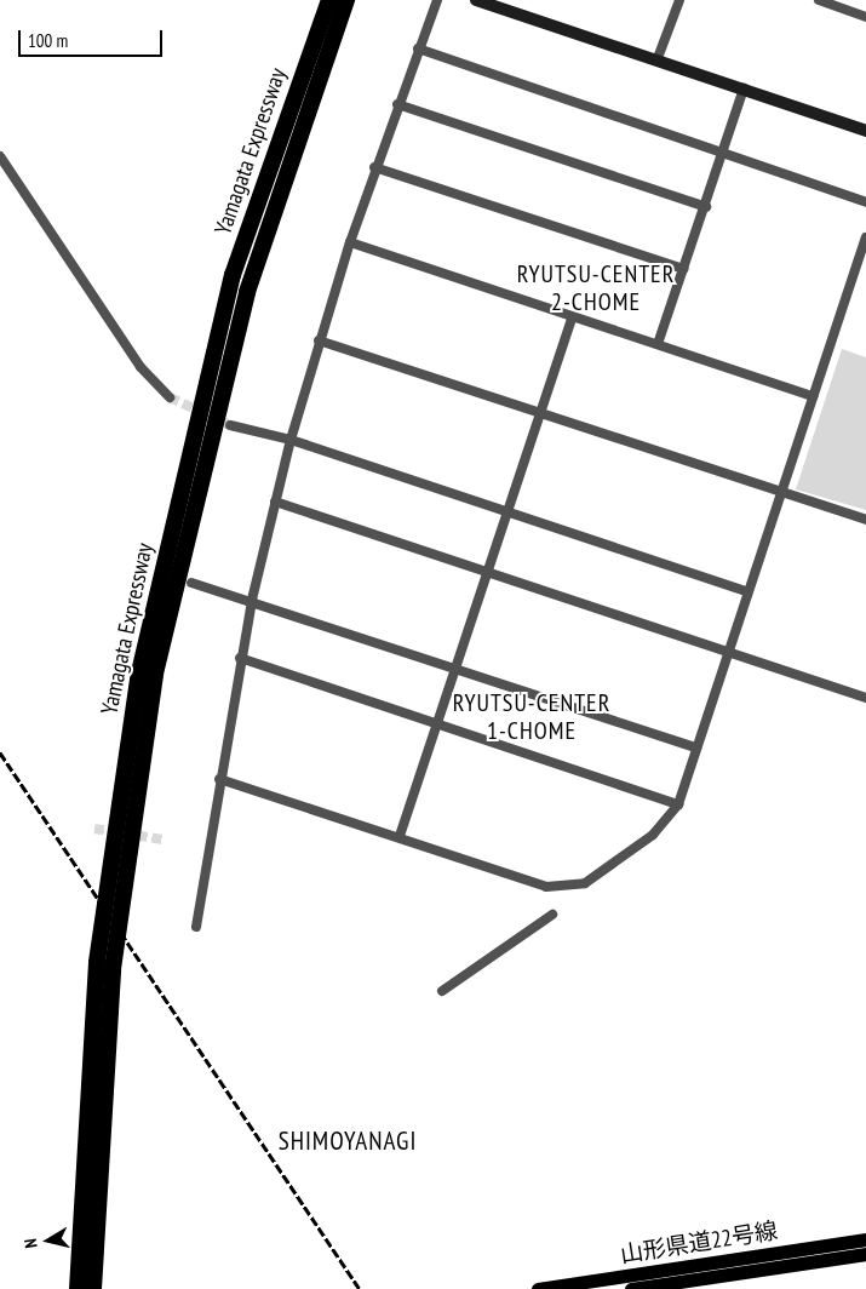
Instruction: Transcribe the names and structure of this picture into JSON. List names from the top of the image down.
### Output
{
  "streets": {
    "highway": ["Yamagata Expressway"],
    "main road": ["山形県道22号線"]
  },
  "districts": ["RYUTSU-CENTER 2-CHOME", "RYUTSU-CENTER 1-CHOME", "SHIMOYANAGI"],
  "scale_bar": "100 m",
  "north": "left"
}
